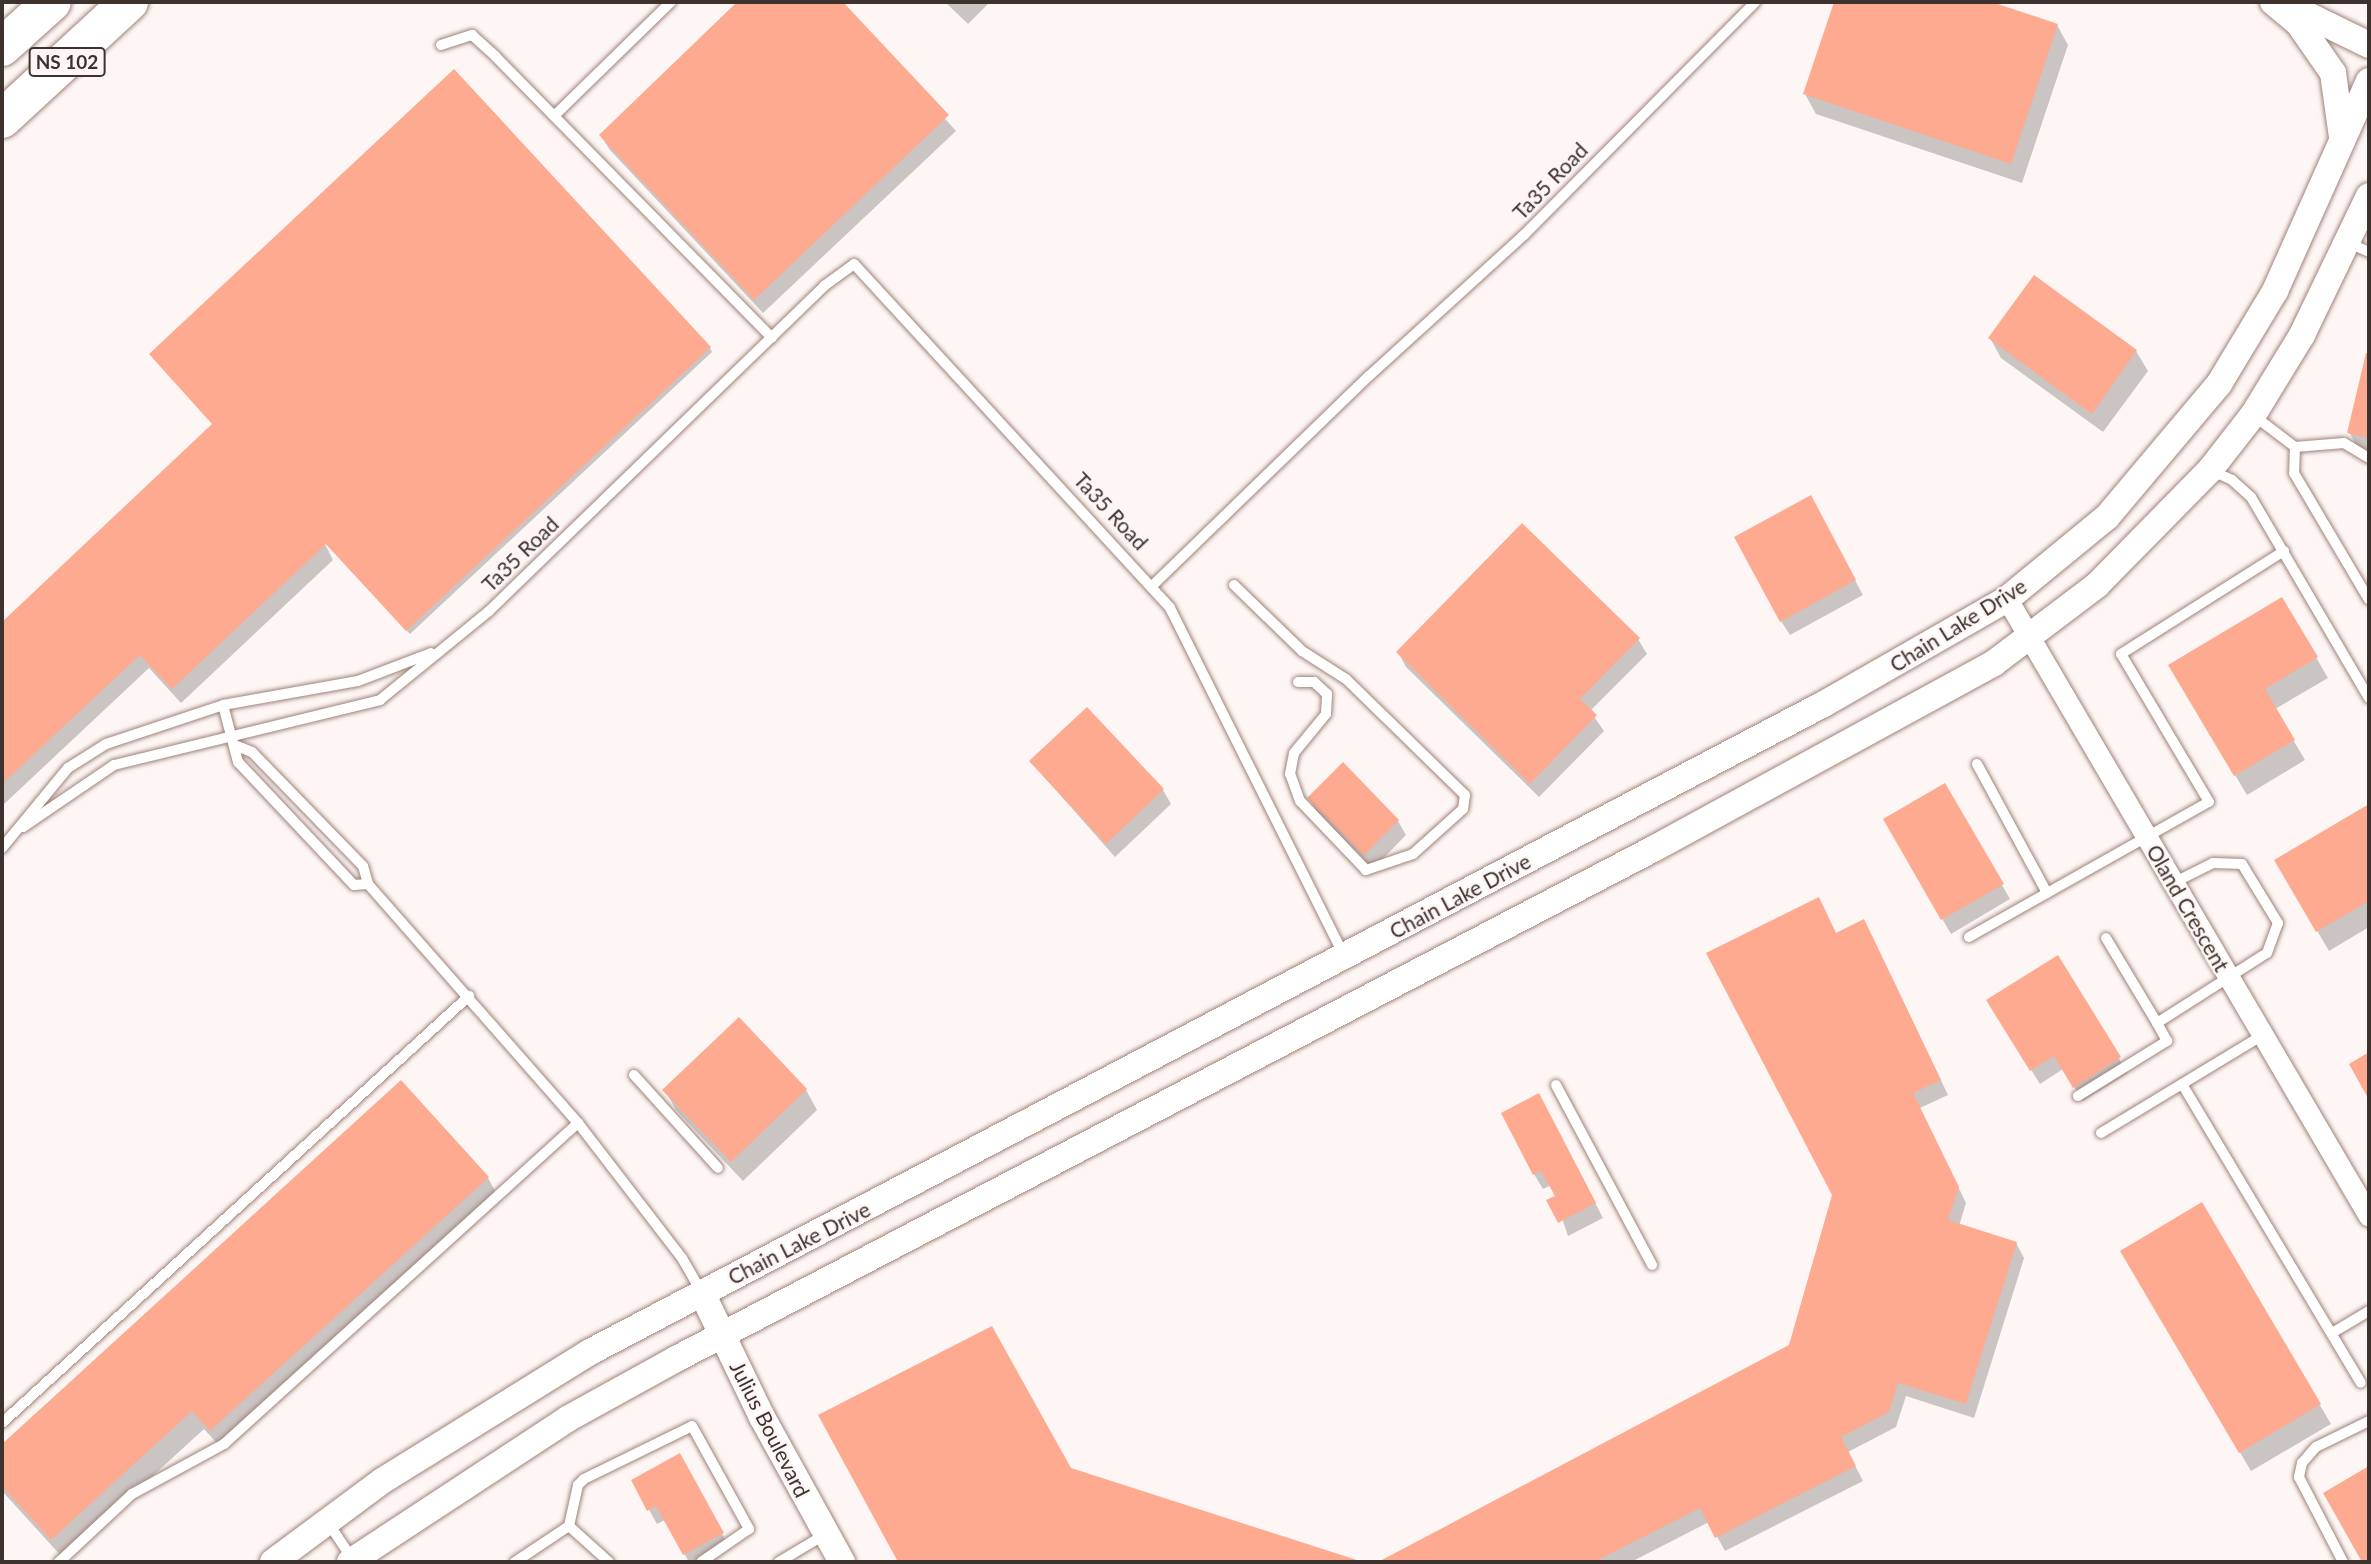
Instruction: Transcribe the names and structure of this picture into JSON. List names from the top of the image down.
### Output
{
  "streets": {
    "highway": ["NS 102"],
    "street": ["Chain Lake Drive", "Oland Crescent", "Julius Boulevard"],
    "lane": ["Ta35 Road"]
  },
  "crossings": [
    ["Chain Lake Drive", "Oland Crescent"],
    ["Chain Lake Drive", "Julius Boulevard"]
  ]
}
